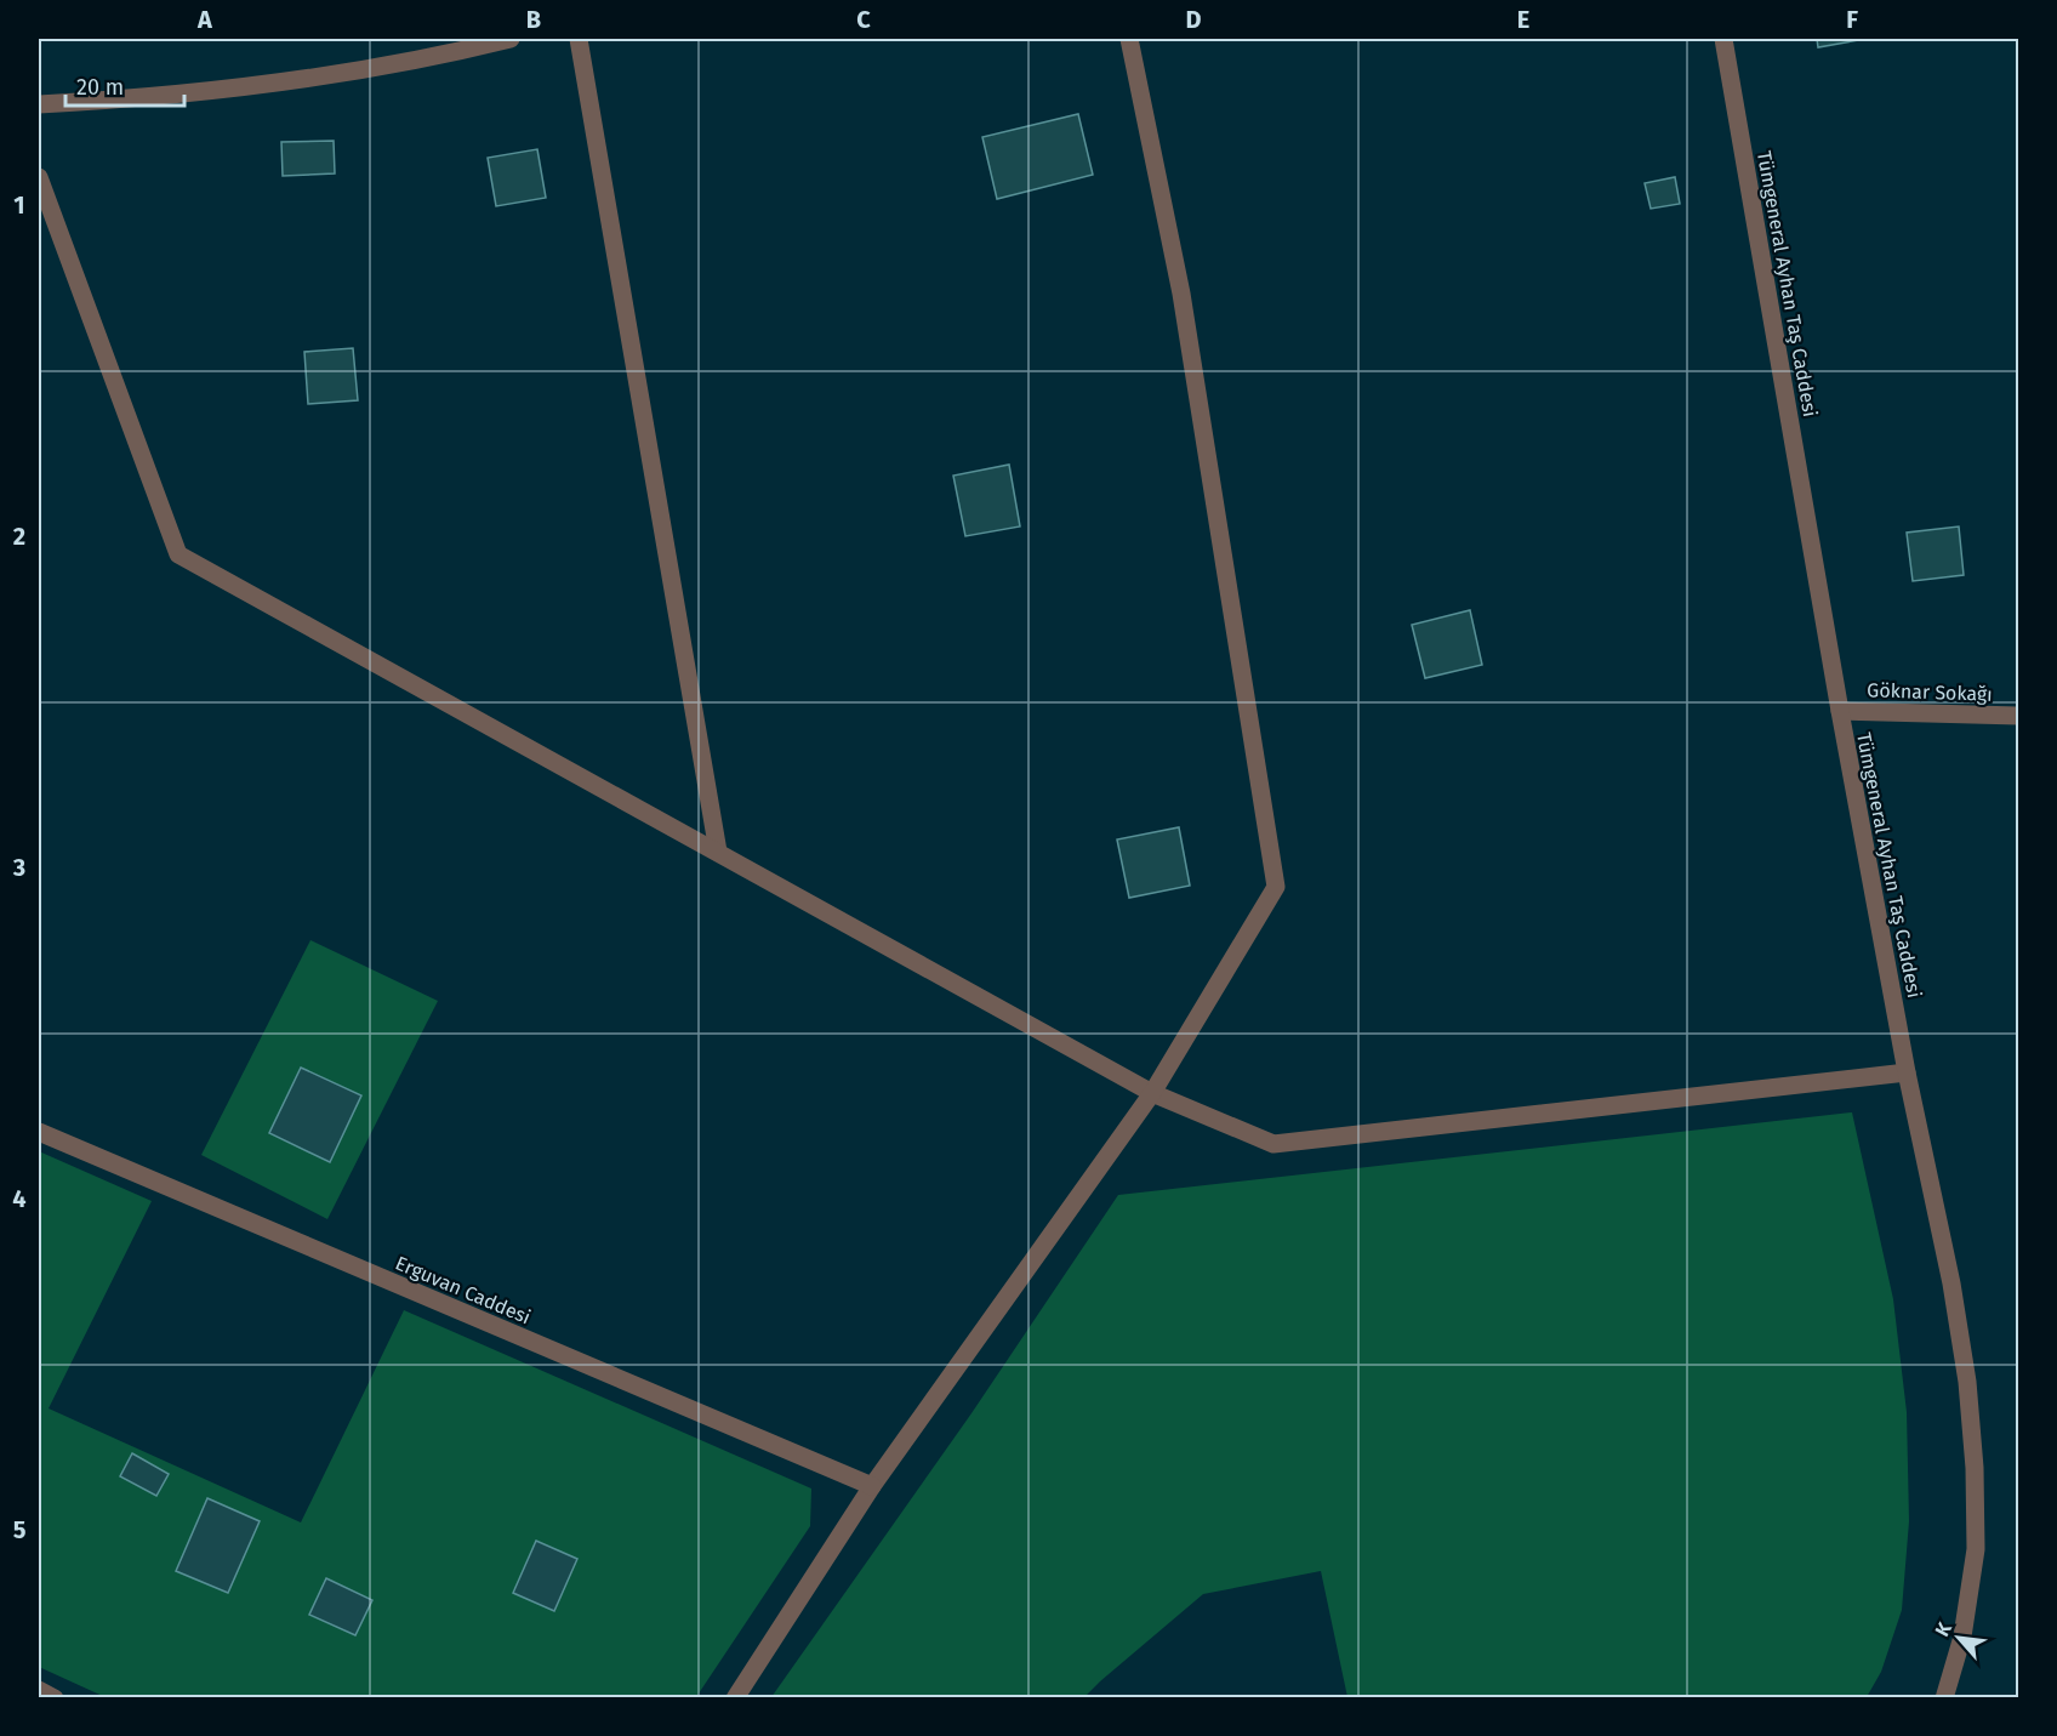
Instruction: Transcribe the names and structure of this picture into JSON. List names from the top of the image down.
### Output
{
  "streets": {
    "street": ["Tümgeneral Ayhan Taş Caddesi", "Göknar Sokağı", "Erguvan Caddesi"]
  },
  "crossings": [
    ["Tümgeneral Ayhan Taş Caddesi", "Göknar Sokağı"]
  ],
  "scale_bar": "20 m",
  "north": "top left",
  "grid": {
    "columns": [
      "A",
      "B",
      "C",
      "D",
      "E",
      "F"
    ],
    "rows": [
      "1",
      "2",
      "3",
      "4",
      "5"
    ]
  }
}
